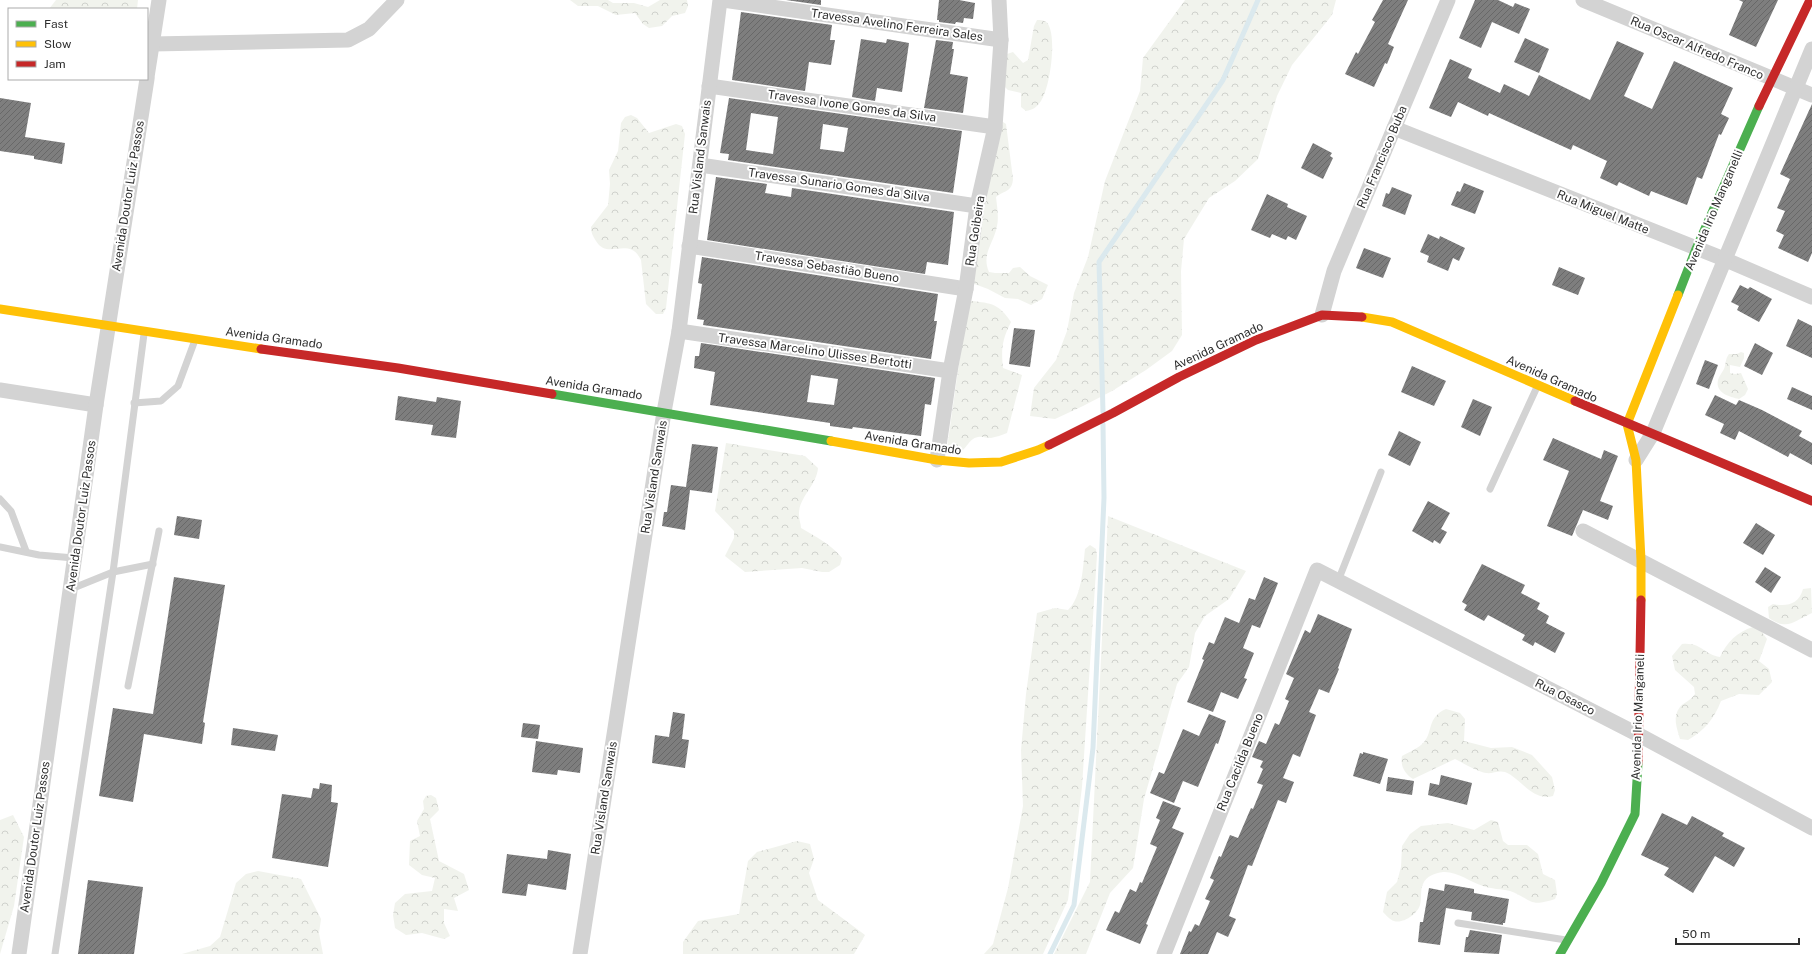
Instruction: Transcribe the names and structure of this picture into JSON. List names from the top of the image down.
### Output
{
  "streets": {
    "street": [
      "Travessa Avelino Ferreira Sales",
      "Rua Oscar Alfredo Franco",
      "Travessa Ivone Gomes da Silva",
      "Rua Visland Sanwais",
      "Rua Francisco Buba",
      "Travessa Sunario Gomes da Silva",
      "Avenida Doutor Luiz Passos",
      "Avenida Irio Manganelli",
      "Rua Miguel Matte",
      "Rua Goibeira",
      "Travessa Sebastião Bueno",
      "Avenida Gramado",
      "Travessa Marcelino Ulisses Bertotti",
      "Rua Osasco",
      "Avenida Irio Manganeli",
      "Rua Cacilda Bueno"
    ]
  },
  "crossings": [
    ["Travessa Avelino Ferreira Sales", "Rua Visland Sanwais"],
    ["Travessa Avelino Ferreira Sales", "Rua Goibeira"],
    ["Rua Oscar Alfredo Franco", "Avenida Irio Manganelli"],
    ["Travessa Ivone Gomes da Silva", "Rua Visland Sanwais"],
    ["Travessa Ivone Gomes da Silva", "Rua Goibeira"],
    ["Rua Visland Sanwais", "Travessa Sunario Gomes da Silva"],
    ["Rua Visland Sanwais", "Travessa Sebastião Bueno"],
    ["Rua Visland Sanwais", "Avenida Gramado"],
    ["Rua Visland Sanwais", "Travessa Marcelino Ulisses Bertotti"],
    ["Rua Francisco Buba", "Rua Miguel Matte"],
    ["Rua Francisco Buba", "Avenida Gramado"],
    ["Travessa Sunario Gomes da Silva", "Rua Goibeira"],
    ["Avenida Doutor Luiz Passos", "Avenida Gramado"],
    ["Avenida Irio Manganelli", "Rua Miguel Matte"],
    ["Avenida Irio Manganelli", "Avenida Gramado"],
    ["Avenida Irio Manganelli", "Avenida Irio Manganeli"],
    ["Rua Goibeira", "Travessa Sebastião Bueno"],
    ["Rua Goibeira", "Avenida Gramado"],
    ["Rua Goibeira", "Travessa Marcelino Ulisses Bertotti"],
    ["Avenida Gramado", "Avenida Irio Manganeli"],
    ["Rua Osasco", "Avenida Irio Manganeli"],
    ["Rua Osasco", "Rua Cacilda Bueno"]
  ],
  "legend": ["Fast", "Slow", "Jam"],
  "scale_bar": "50 m"
}
